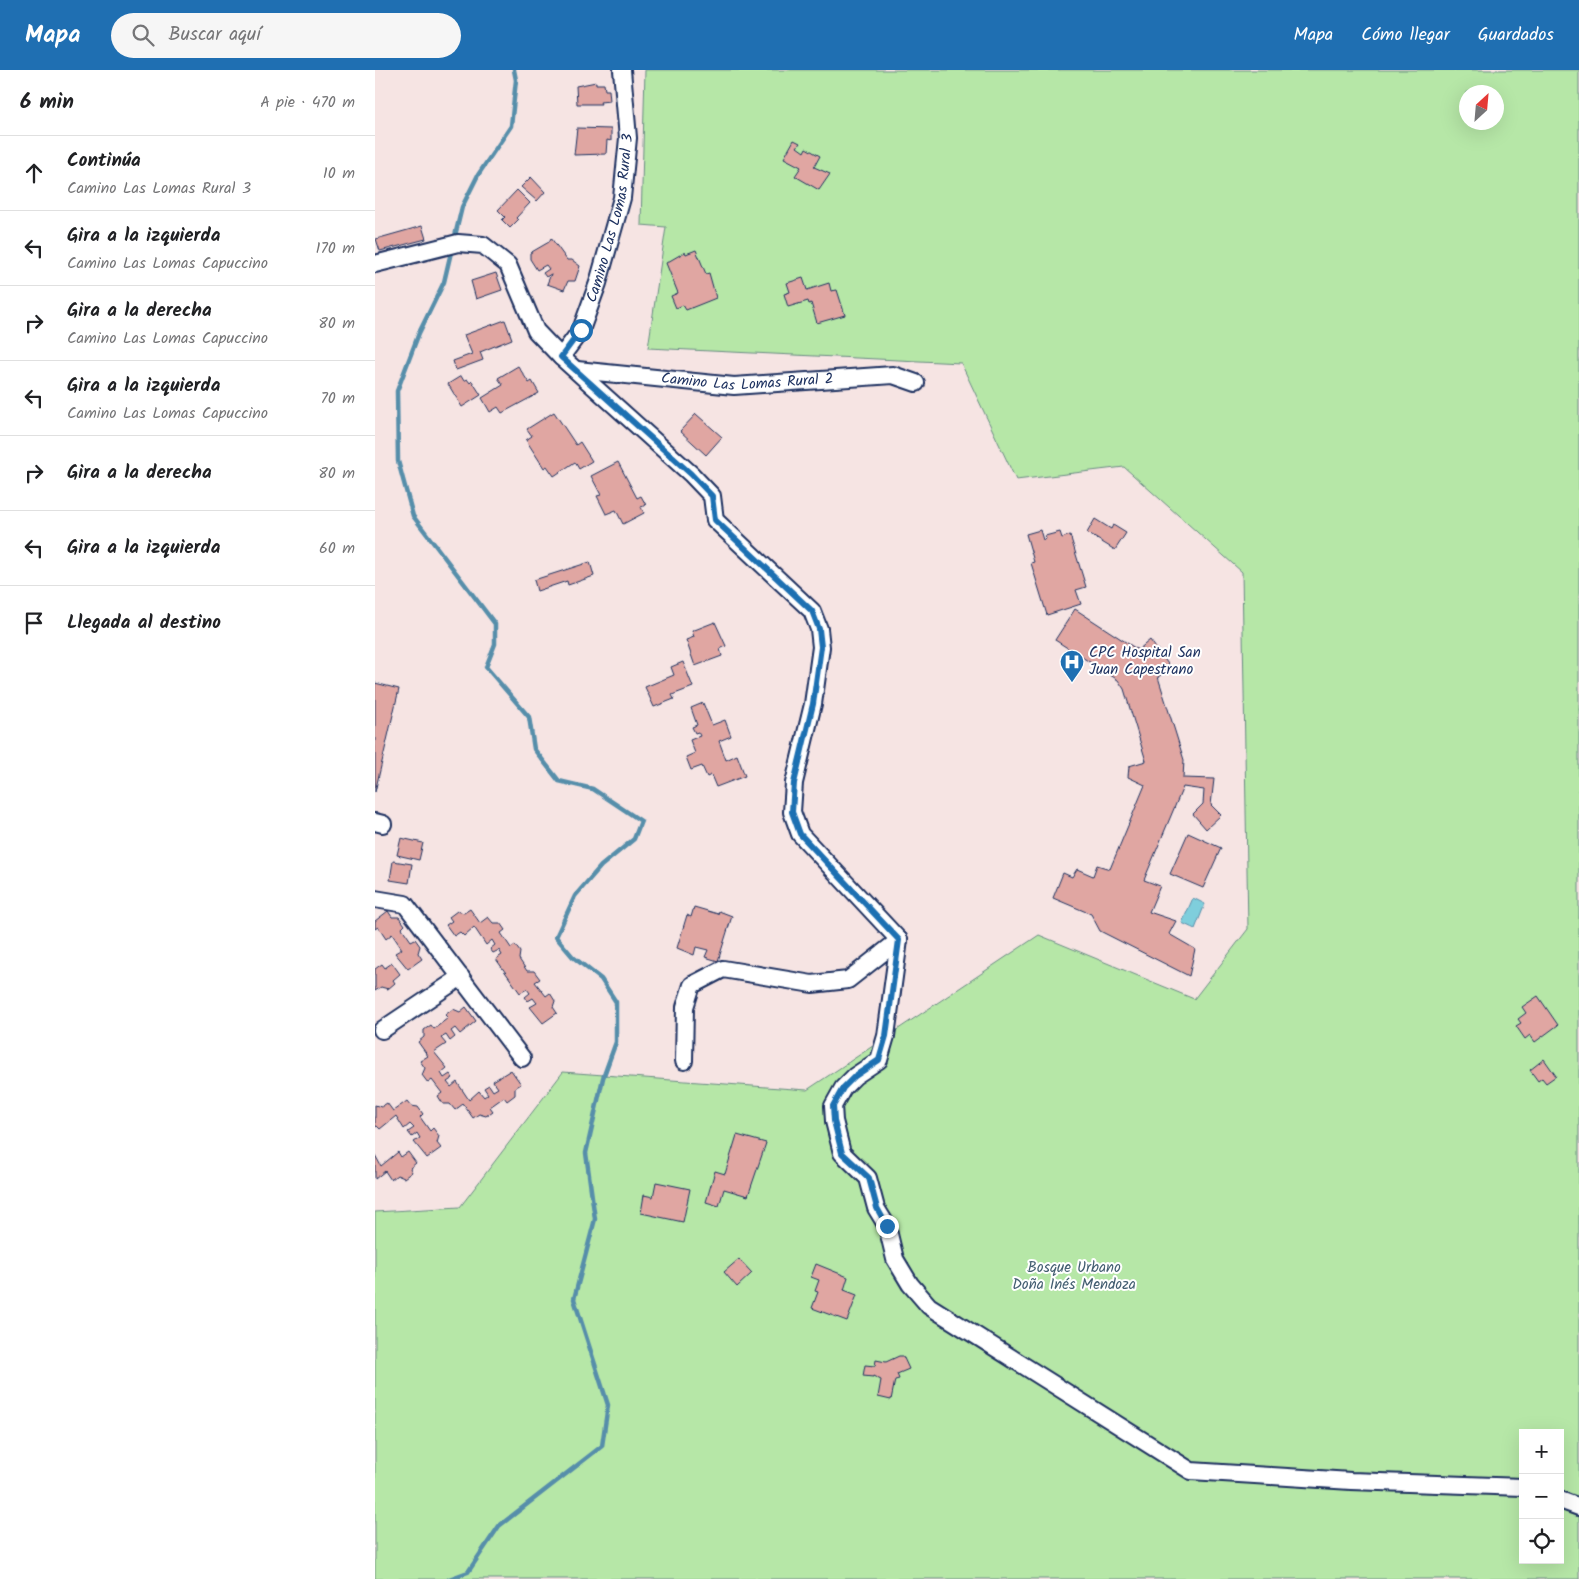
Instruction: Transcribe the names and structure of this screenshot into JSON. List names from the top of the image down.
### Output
{
  "streets": {
    "street": ["Camino Las Lomas Rural 3", "Camino Las Lomas Rural 2"]
  },
  "parks": ["Bosque Urbano Doña Inés Mendoza"],
  "places": {
    "hospital": ["CPC Hospital San Juan Capestrano"]
  },
  "north": "top right",
  "page": {
    "header": "Mapa",
    "search": "Buscar aquí",
    "nav": ["Mapa", "Cómo llegar", "Guardados"],
    "heading": ["6 min", "A pie · 470 m"],
    "list": [
      ["Continúa", "Camino Las Lomas Rural 3", "10 m"],
      ["Gira a la izquierda", "Camino Las Lomas Capuccino", "170 m"],
      ["Gira a la derecha", "Camino Las Lomas Capuccino", "80 m"],
      ["Gira a la izquierda", "Camino Las Lomas Capuccino", "70 m"],
      ["Gira a la derecha", "80 m"],
      ["Gira a la izquierda", "60 m"],
      "Llegada al destino"
    ],
    "map_buttons": ["+", "−"]
  }
}
